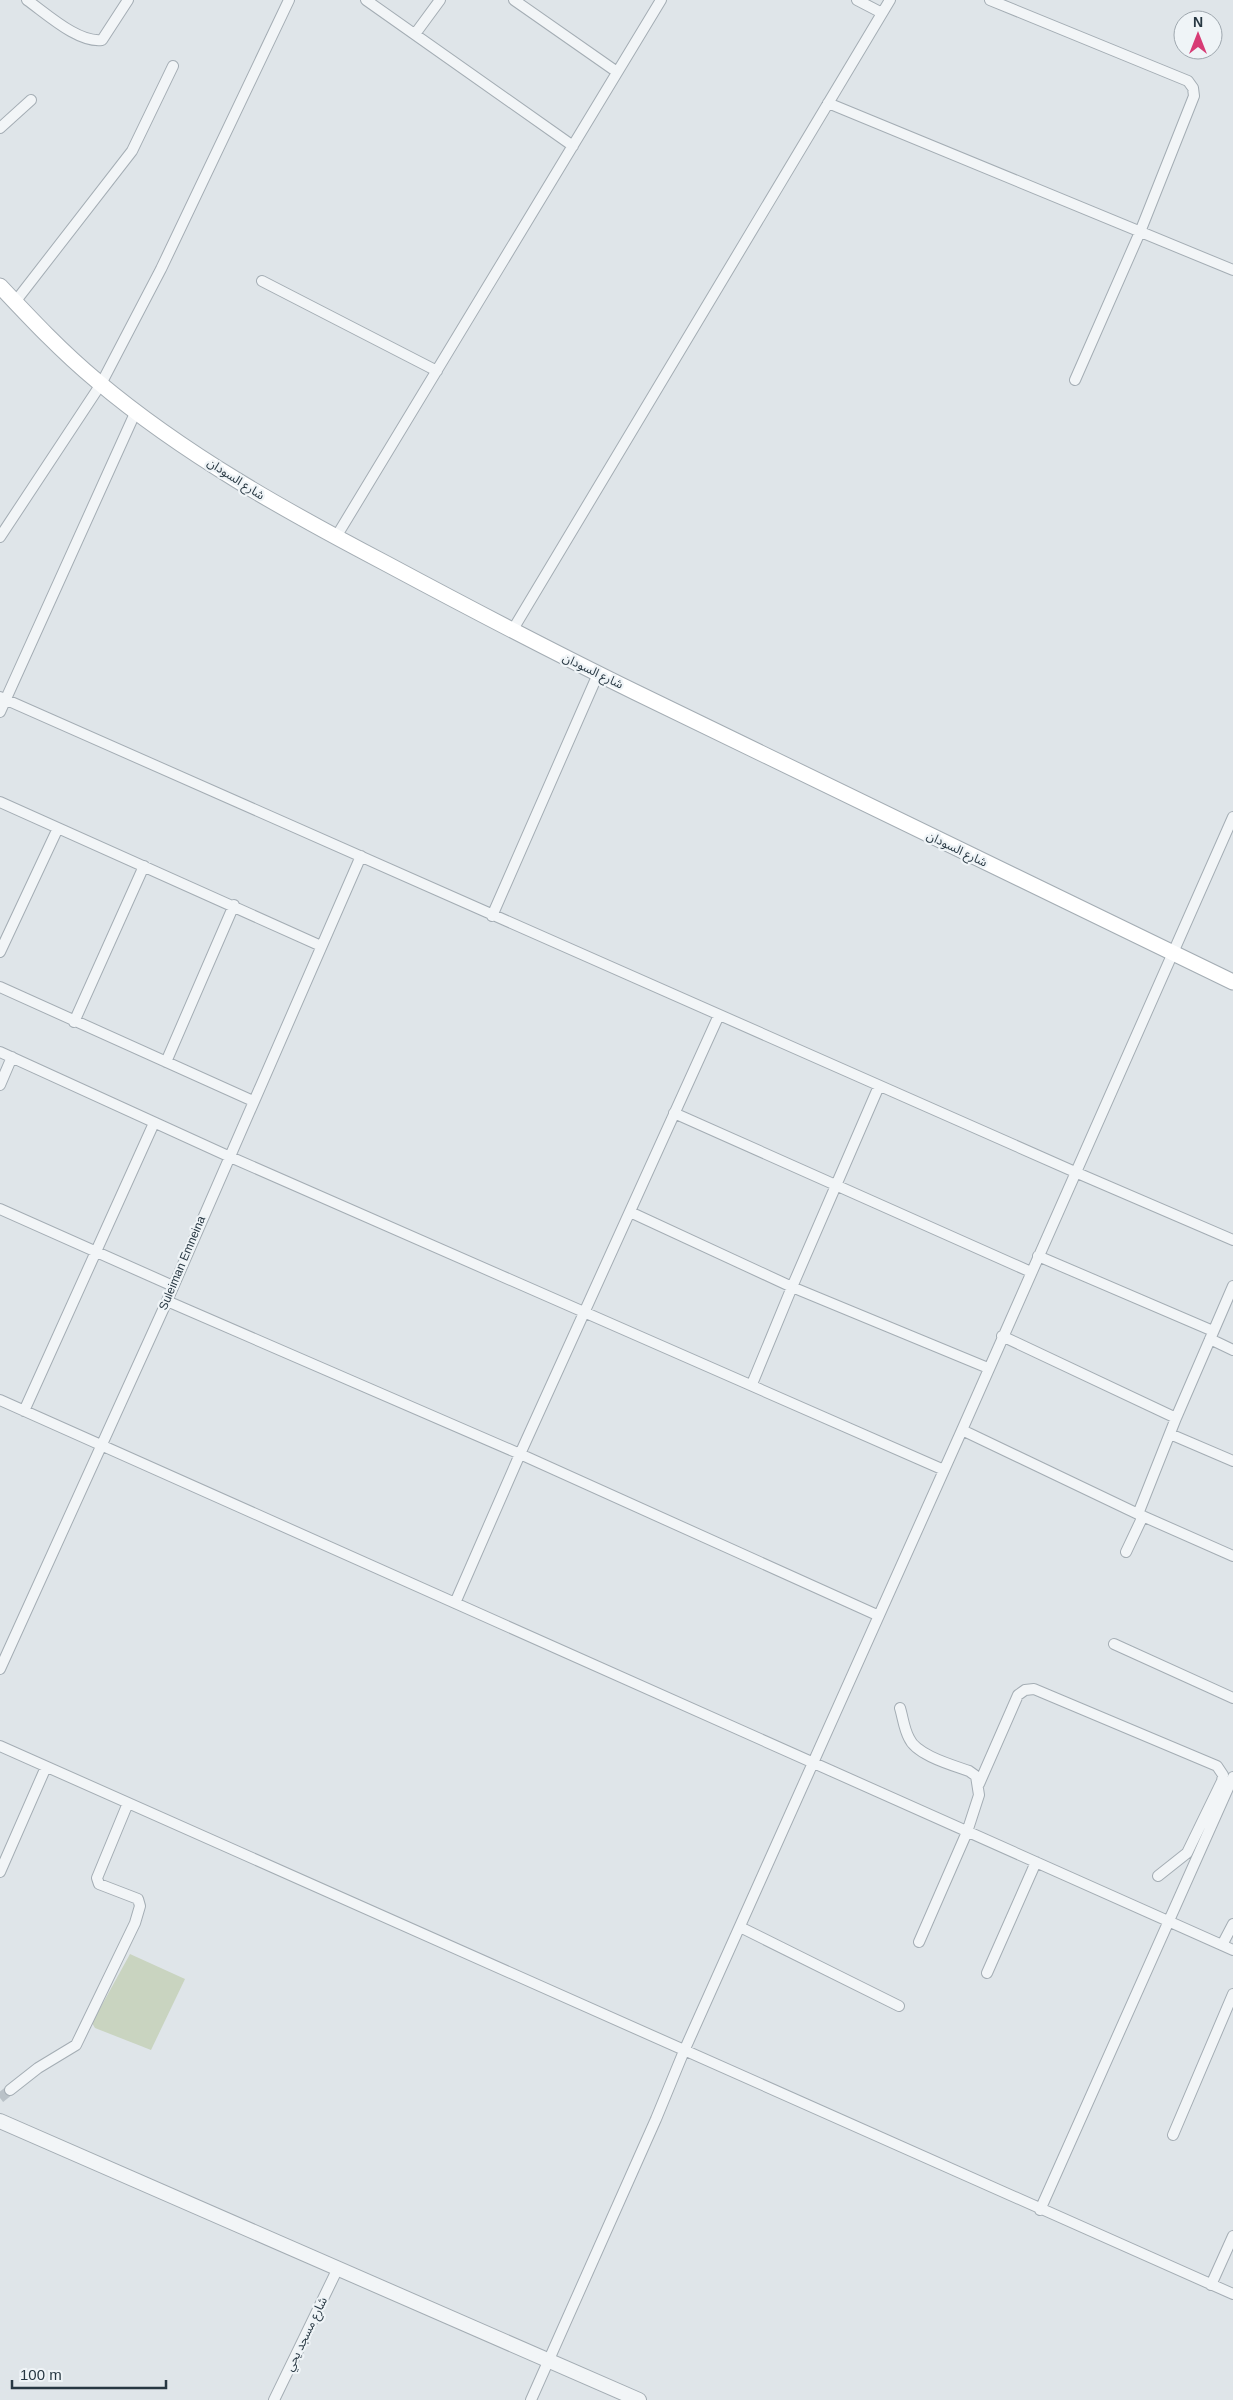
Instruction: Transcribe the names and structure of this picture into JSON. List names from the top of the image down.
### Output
{
  "streets": {
    "main road": ["شارع السودان"],
    "street": ["Suleiman Emneina", "شارع مسجد يحي"]
  },
  "scale_bar": "100 m",
  "north": "top"
}
